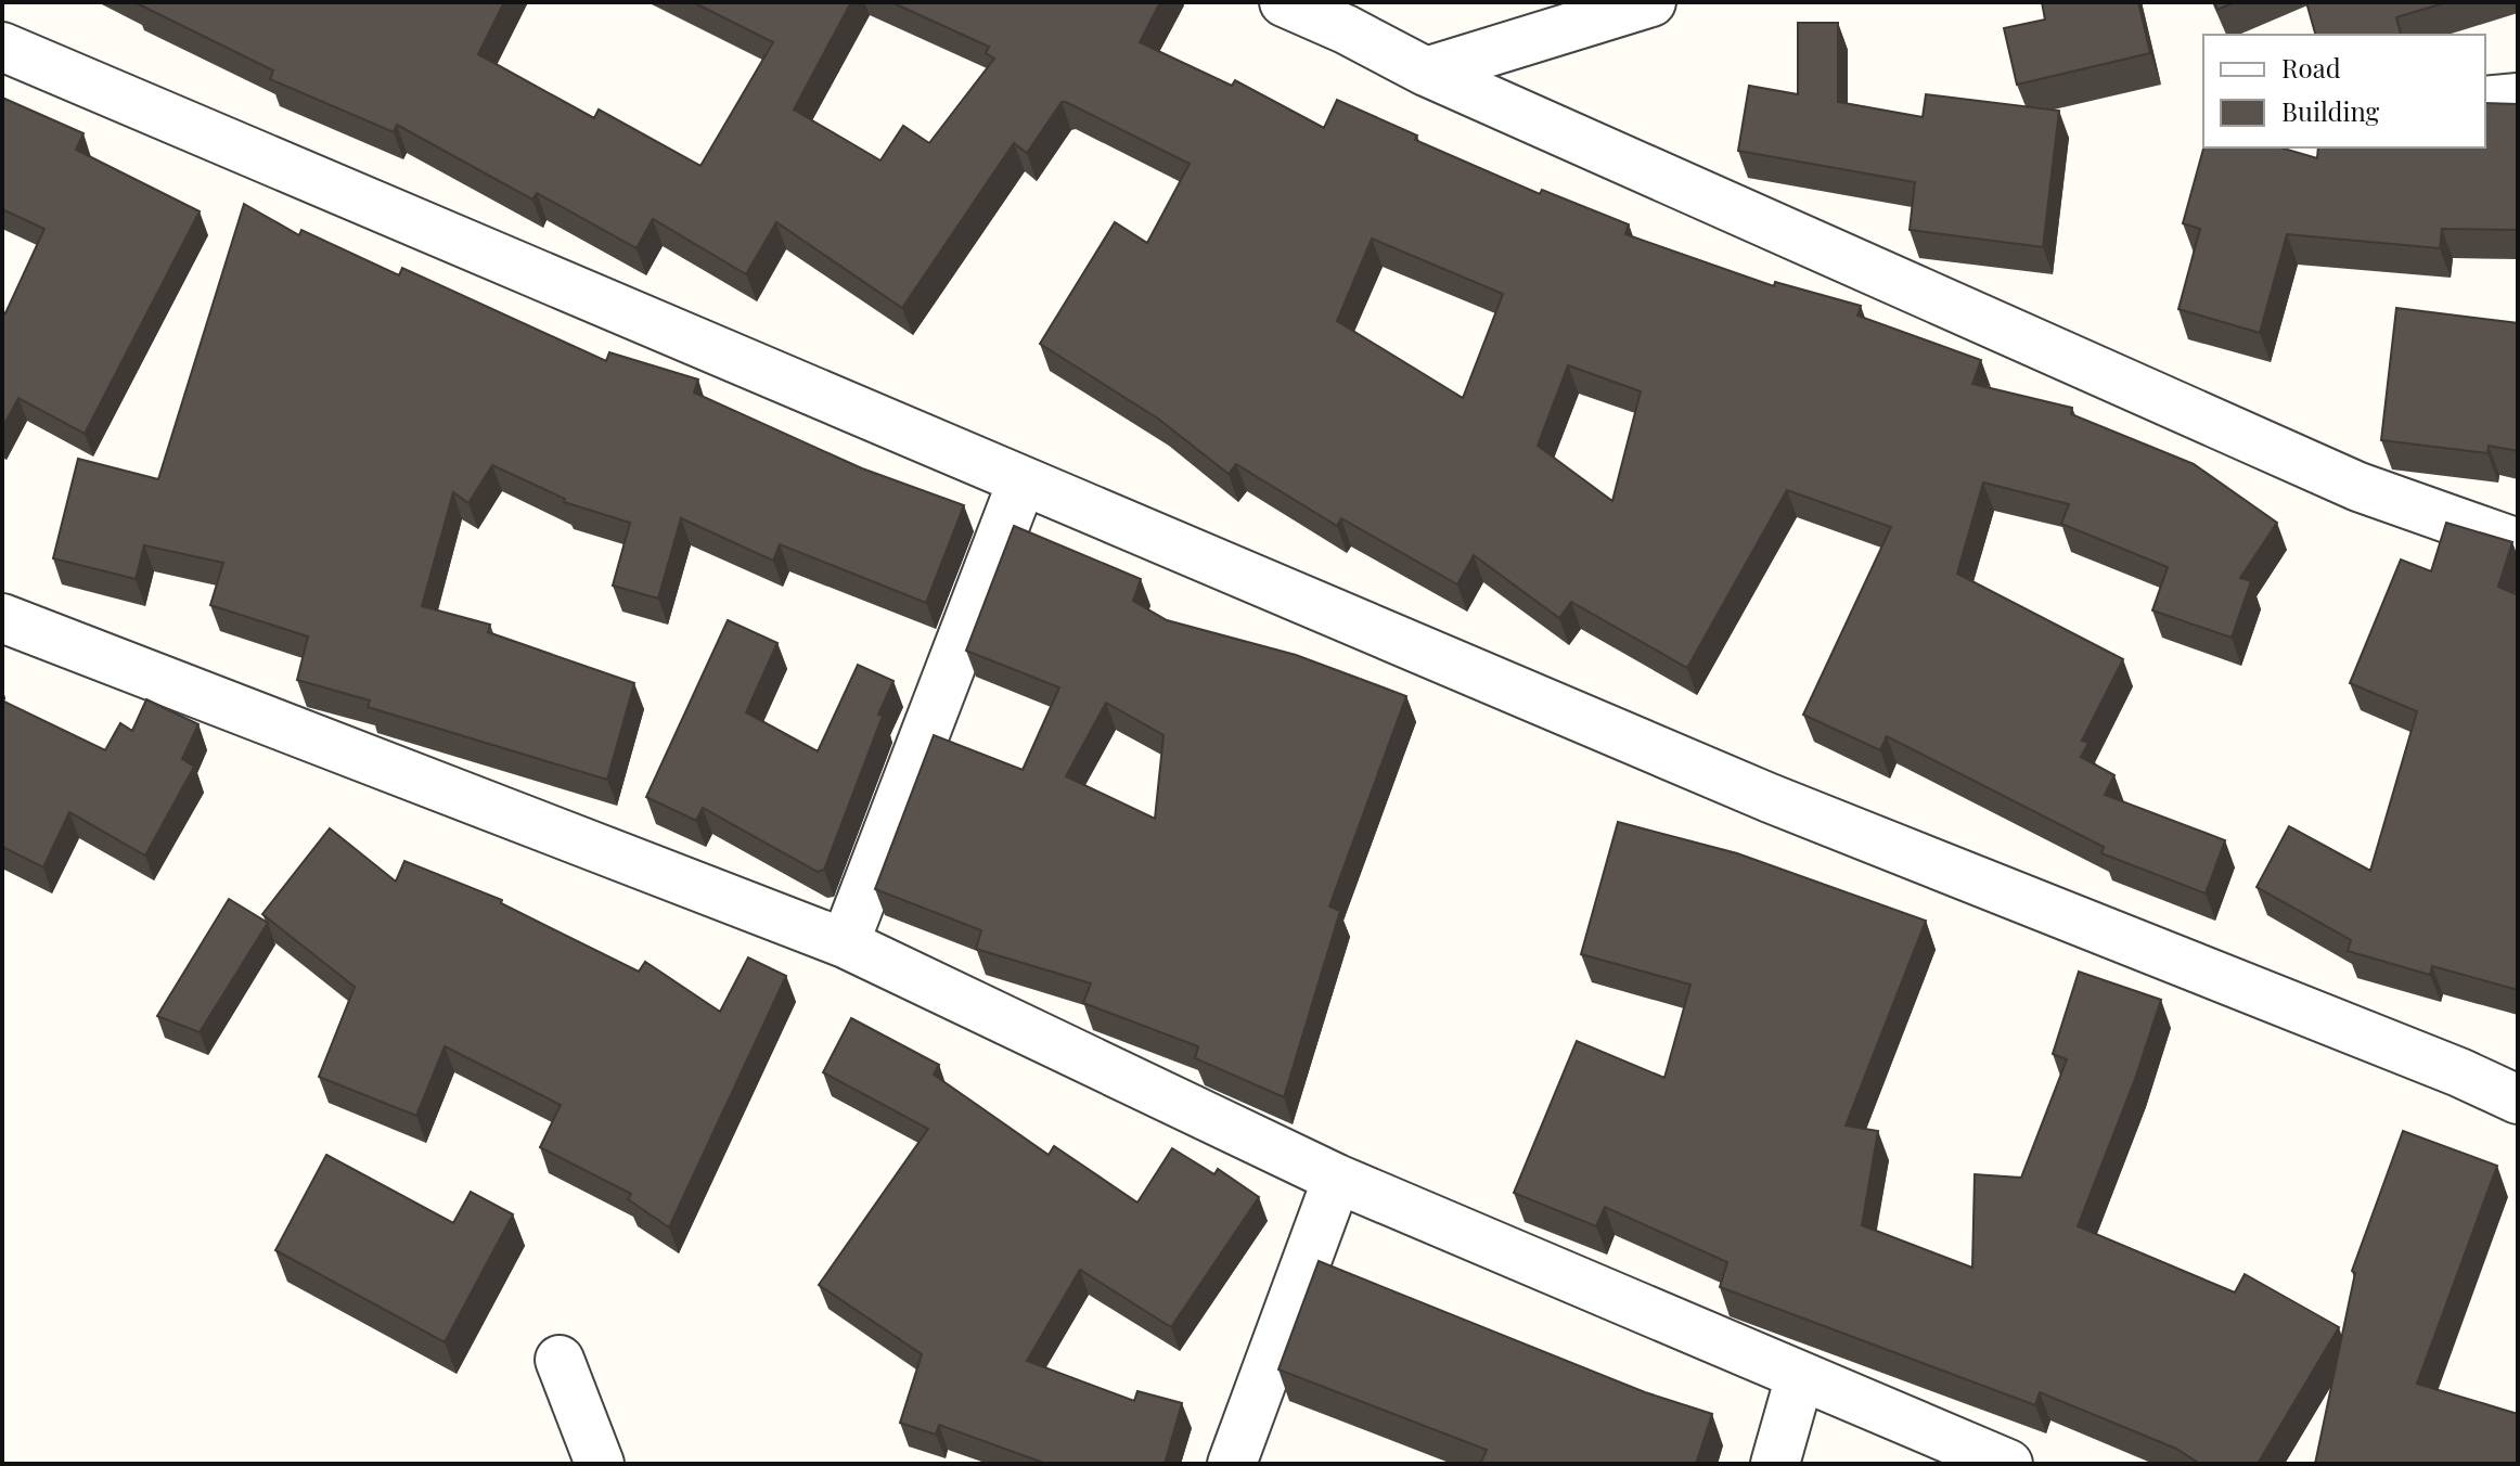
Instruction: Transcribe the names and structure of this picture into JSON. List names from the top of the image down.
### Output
{
  "legend": ["Road", "Building"]
}
